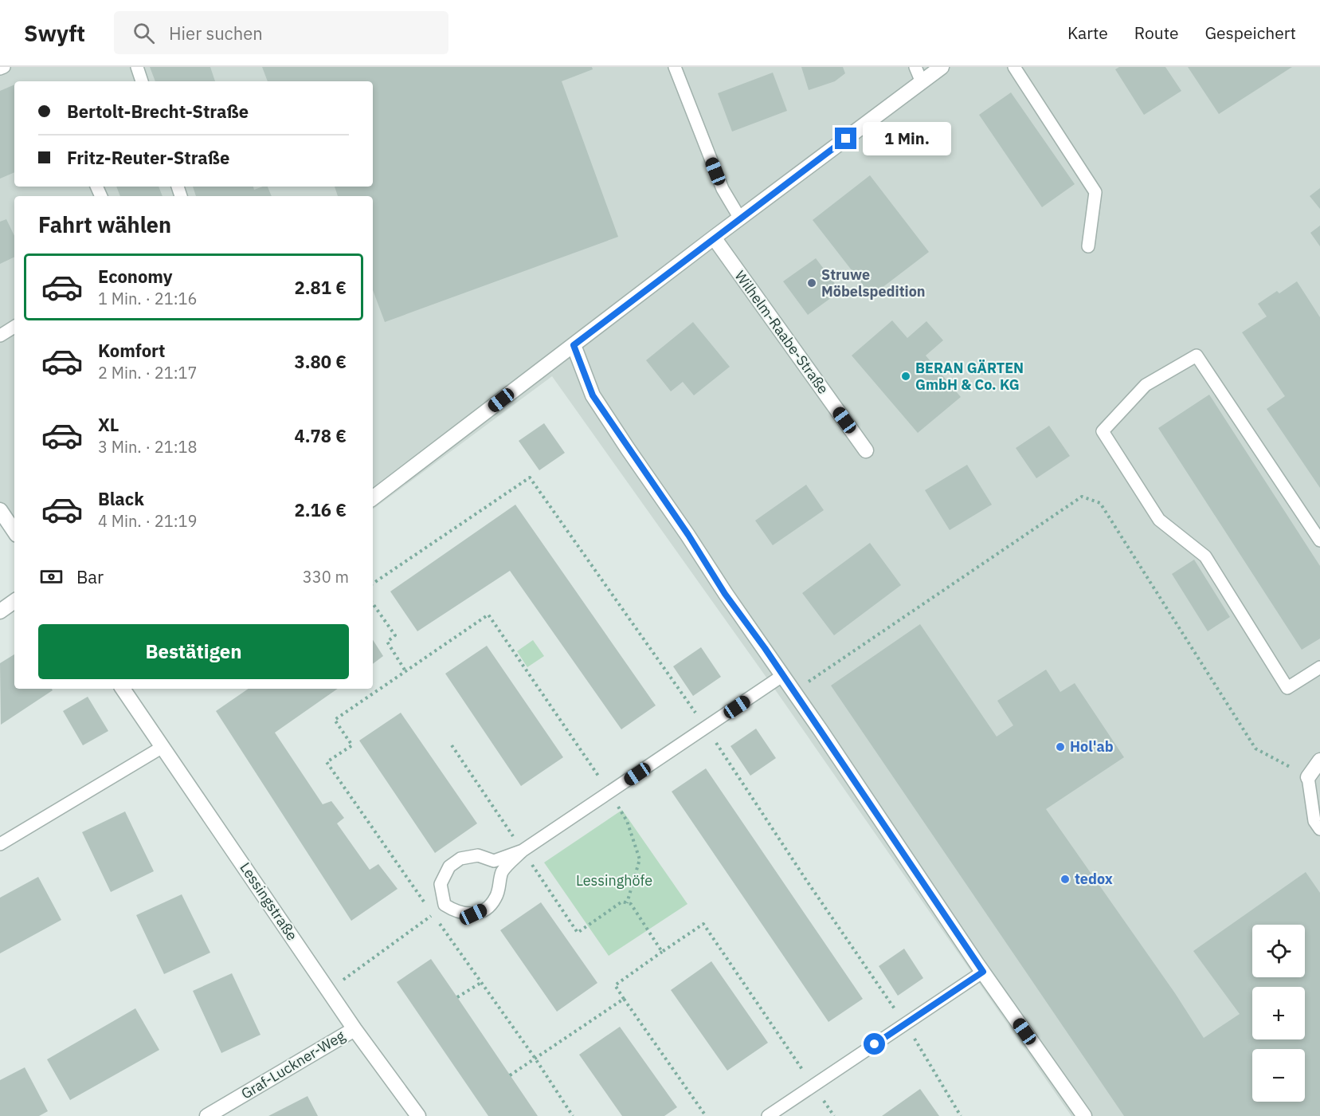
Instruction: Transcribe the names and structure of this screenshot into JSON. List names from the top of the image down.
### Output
{
  "streets": {
    "street": ["Wilhelm-Raabe-Straße", "Lessingstraße", "Graf-Luckner-Weg"]
  },
  "crossings": [
    ["Lessingstraße", "Graf-Luckner-Weg"]
  ],
  "parks": ["Lessinghöfe"],
  "places": [
    "Struwe Möbelspedition",
    "BERAN GÄRTEN GmbH & Co. KG",
    "Hol'ab",
    "tedox"
  ],
  "page": {
    "header": "Swyft",
    "search": "Hier suchen",
    "nav": ["Karte", "Route", "Gespeichert"],
    "banner": ["Bertolt-Brecht-Straße", "Fritz-Reuter-Straße"],
    "bubble": "1 Min.",
    "heading": "Fahrt wählen",
    "list": [
      {
        "name": "Economy",
        "note": "1 Min. · 21:16",
        "value": "2.81 €"
      },
      {
        "name": "Komfort",
        "note": "2 Min. · 21:17",
        "value": "3.80 €"
      },
      {
        "name": "XL",
        "note": "3 Min. · 21:18",
        "value": "4.78 €"
      },
      {
        "name": "Black",
        "note": "4 Min. · 21:19",
        "value": "2.16 €"
      }
    ],
    "pay": ["Bar", "330 m"],
    "buttons": "Bestätigen",
    "map_buttons": ["+", "−"]
  }
}
